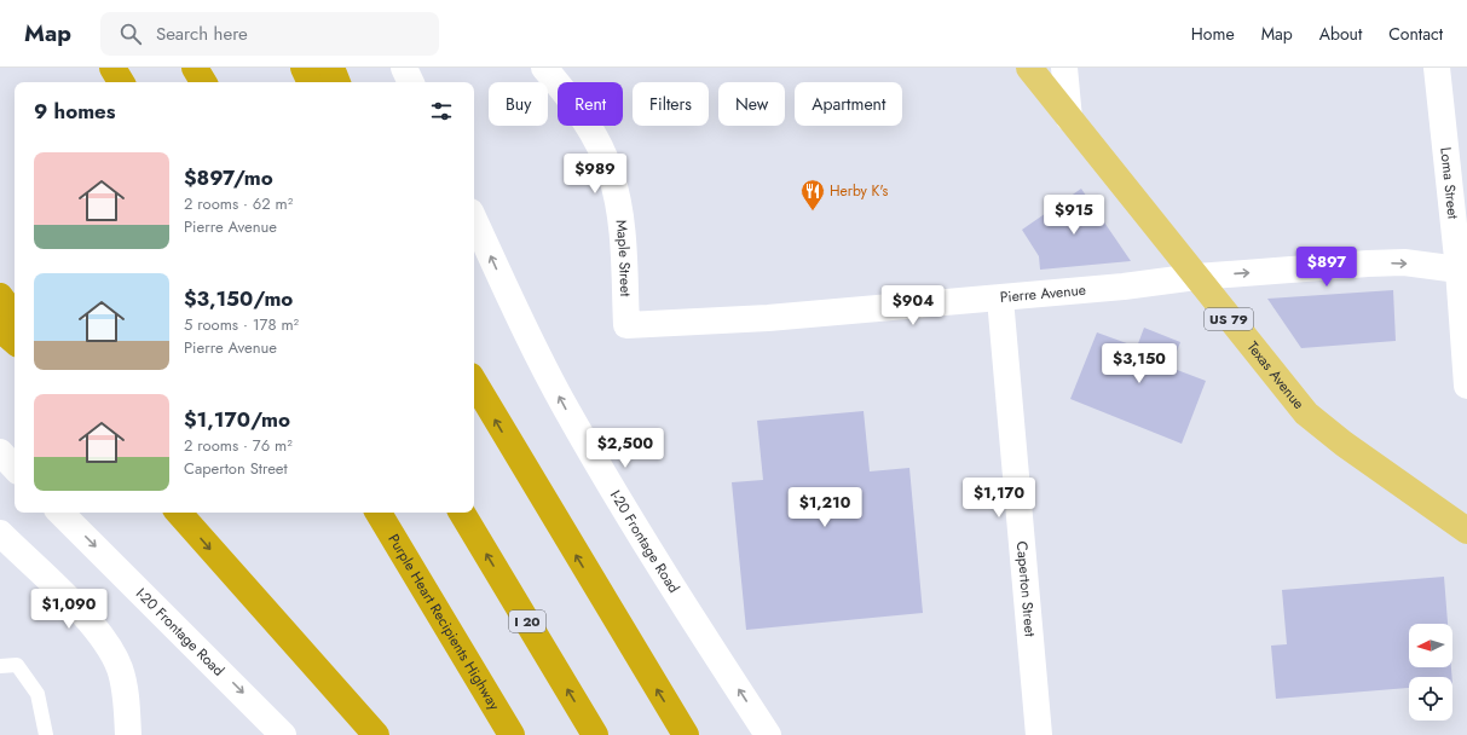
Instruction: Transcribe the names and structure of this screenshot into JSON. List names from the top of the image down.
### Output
{
  "streets": {
    "highway": ["Purple Heart Recipients Highway", "I 20"],
    "main road": ["US 79", "Texas Avenue"],
    "street": [
      "Loma Street",
      "Maple Street",
      "Pierre Avenue",
      "I-20 Frontage Road",
      "Caperton Street"
    ]
  },
  "crossings": [
    ["Loma Street", "Pierre Avenue"],
    ["Maple Street", "Pierre Avenue"],
    ["Pierre Avenue", "Texas Avenue"],
    ["Pierre Avenue", "Caperton Street"]
  ],
  "places": {
    "restaurant": ["Herby K's"]
  },
  "north": "left",
  "page": {
    "header": "Map",
    "search": "Search here",
    "nav": [
      "Home",
      "Map",
      "About",
      "Contact"
    ],
    "chip": [
      "Buy",
      "Rent",
      "Filters",
      "New",
      "Apartment"
    ],
    "heading": "9 homes",
    "list": [
      {
        "name": "$897/mo",
        "note": "2 rooms · 62 m² · Pierre Avenue"
      },
      {
        "name": "$3,150/mo",
        "note": "5 rooms · 178 m² · Pierre Avenue"
      },
      {
        "name": "$1,170/mo",
        "note": "2 rooms · 76 m² · Caperton Street"
      }
    ],
    "price": [
      "$989",
      "$915",
      "$897",
      "$904",
      "$3,150",
      "$2,500",
      "$1,170",
      "$1,210",
      "$1,090"
    ]
  }
}
